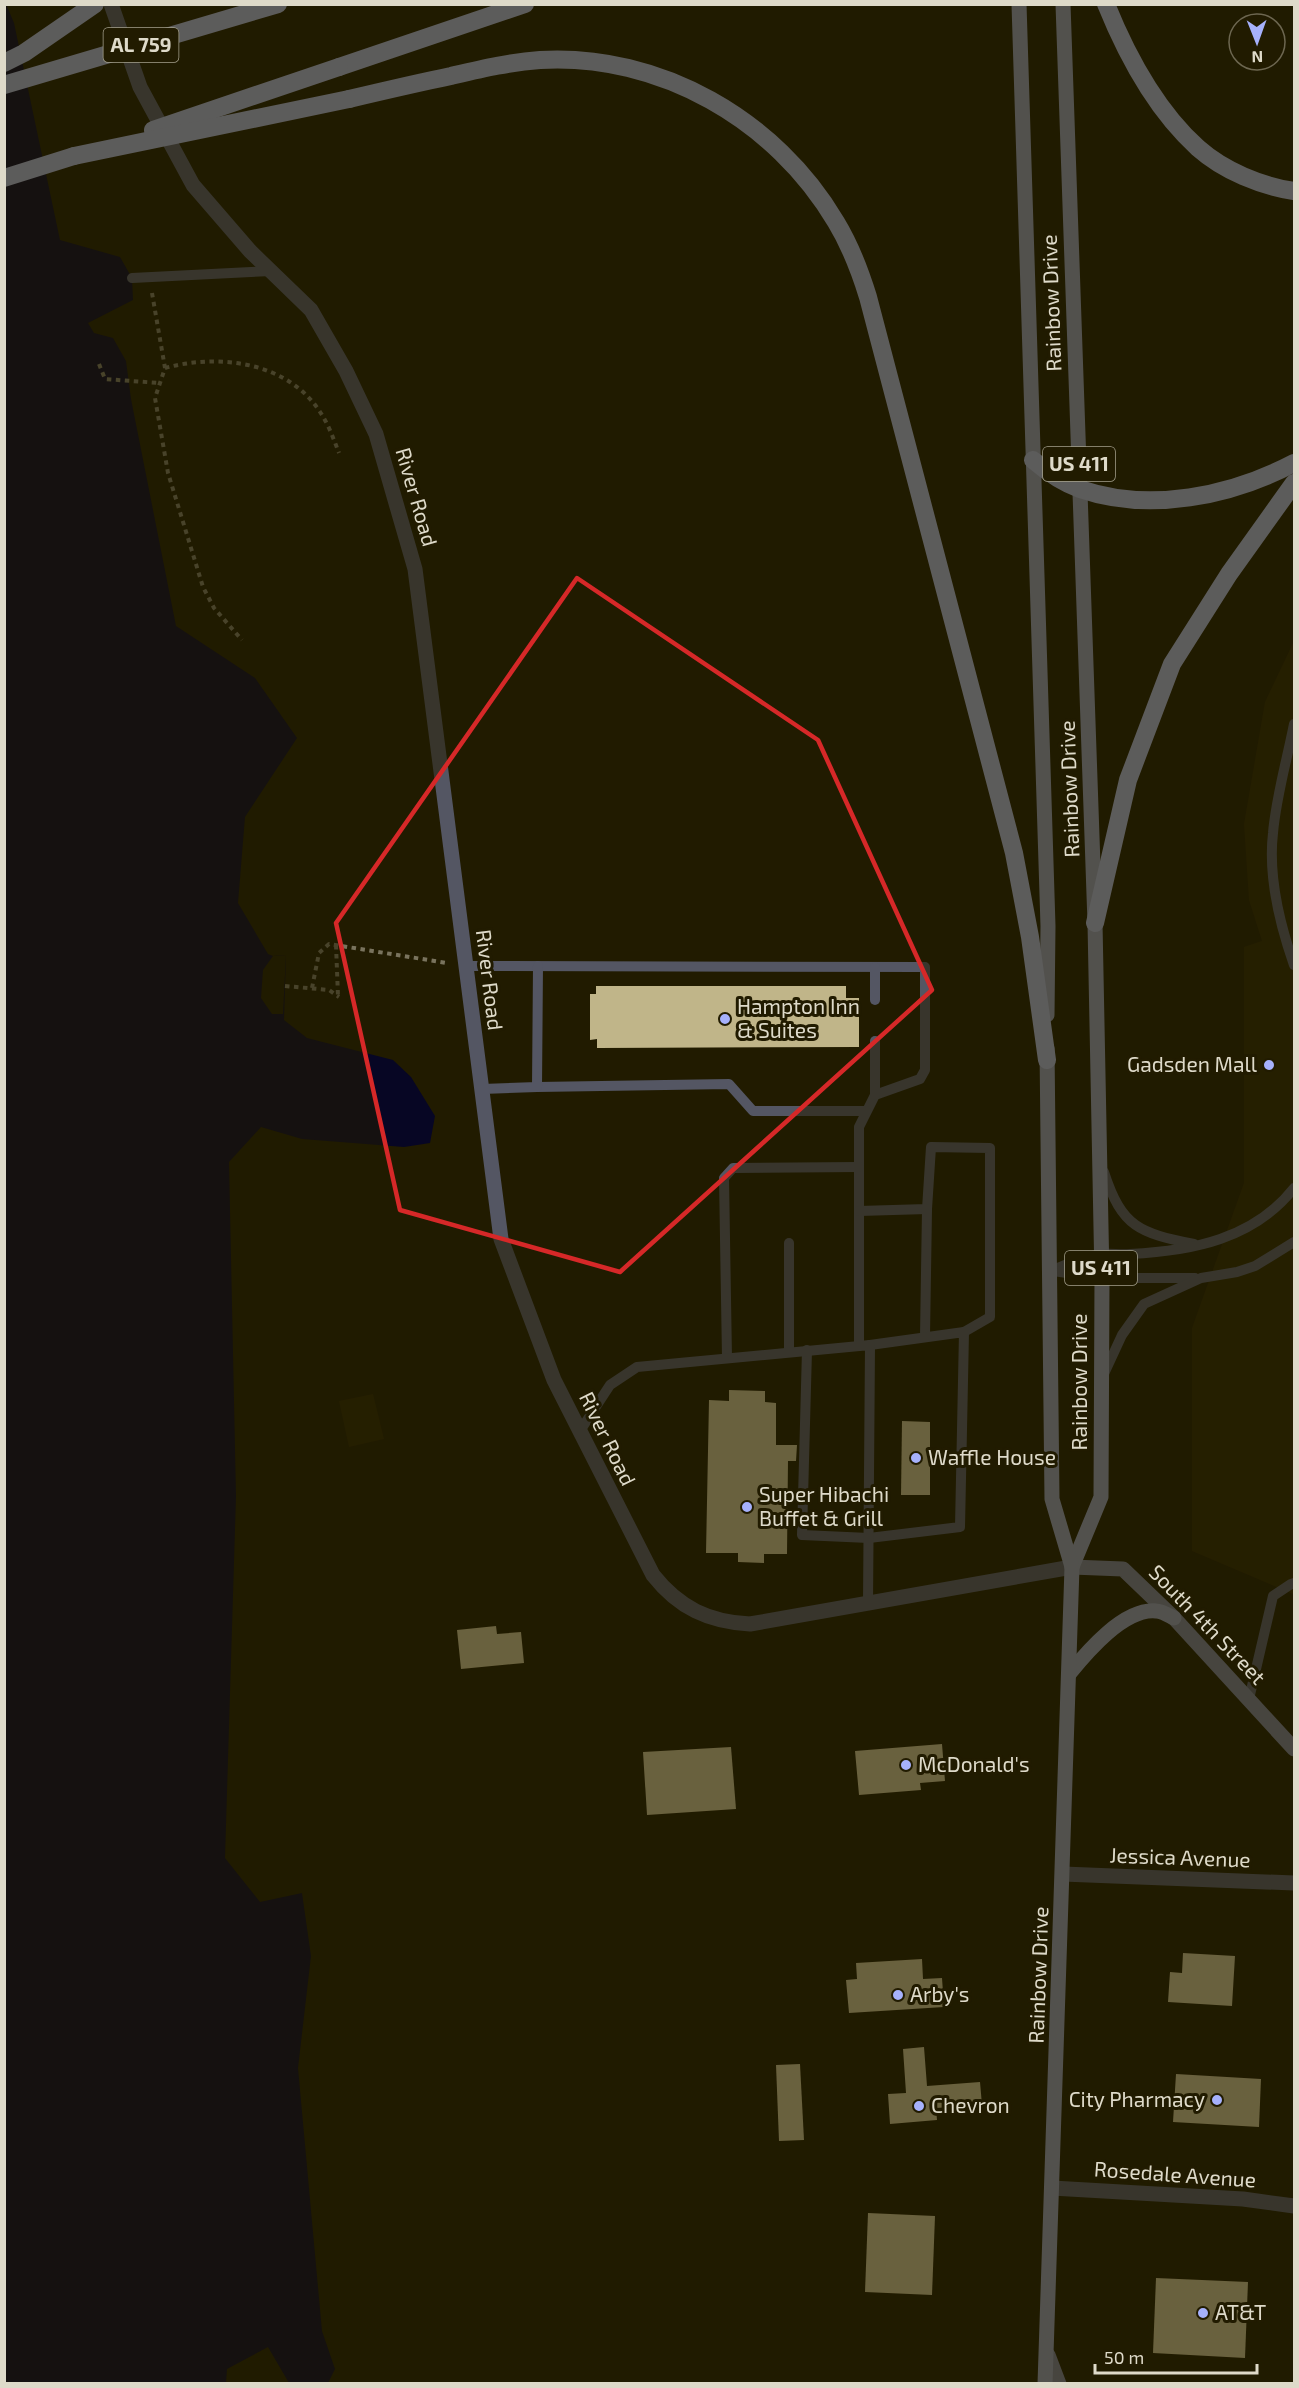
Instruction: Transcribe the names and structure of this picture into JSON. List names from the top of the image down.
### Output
{
  "streets": {
    "highway": ["AL 759"],
    "main road": ["Rainbow Drive", "US 411"],
    "street": [
      "River Road",
      "South 4th Street",
      "Jessica Avenue",
      "Rosedale Avenue"
    ]
  },
  "crossings": [
    ["Rainbow Drive", "US 411"],
    ["Rainbow Drive", "River Road"],
    ["Rainbow Drive", "South 4th Street"],
    ["Rainbow Drive", "Jessica Avenue"],
    ["Rainbow Drive", "Rosedale Avenue"],
    ["River Road", "South 4th Street"]
  ],
  "places": [
    "Hampton Inn & Suites",
    "Gadsden Mall",
    "Waffle House",
    "Super Hibachi Buffet & Grill",
    "McDonald's",
    "Arby's",
    "City Pharmacy",
    "Chevron",
    "AT&T"
  ],
  "scale_bar": "50 m",
  "north": "bottom"
}
